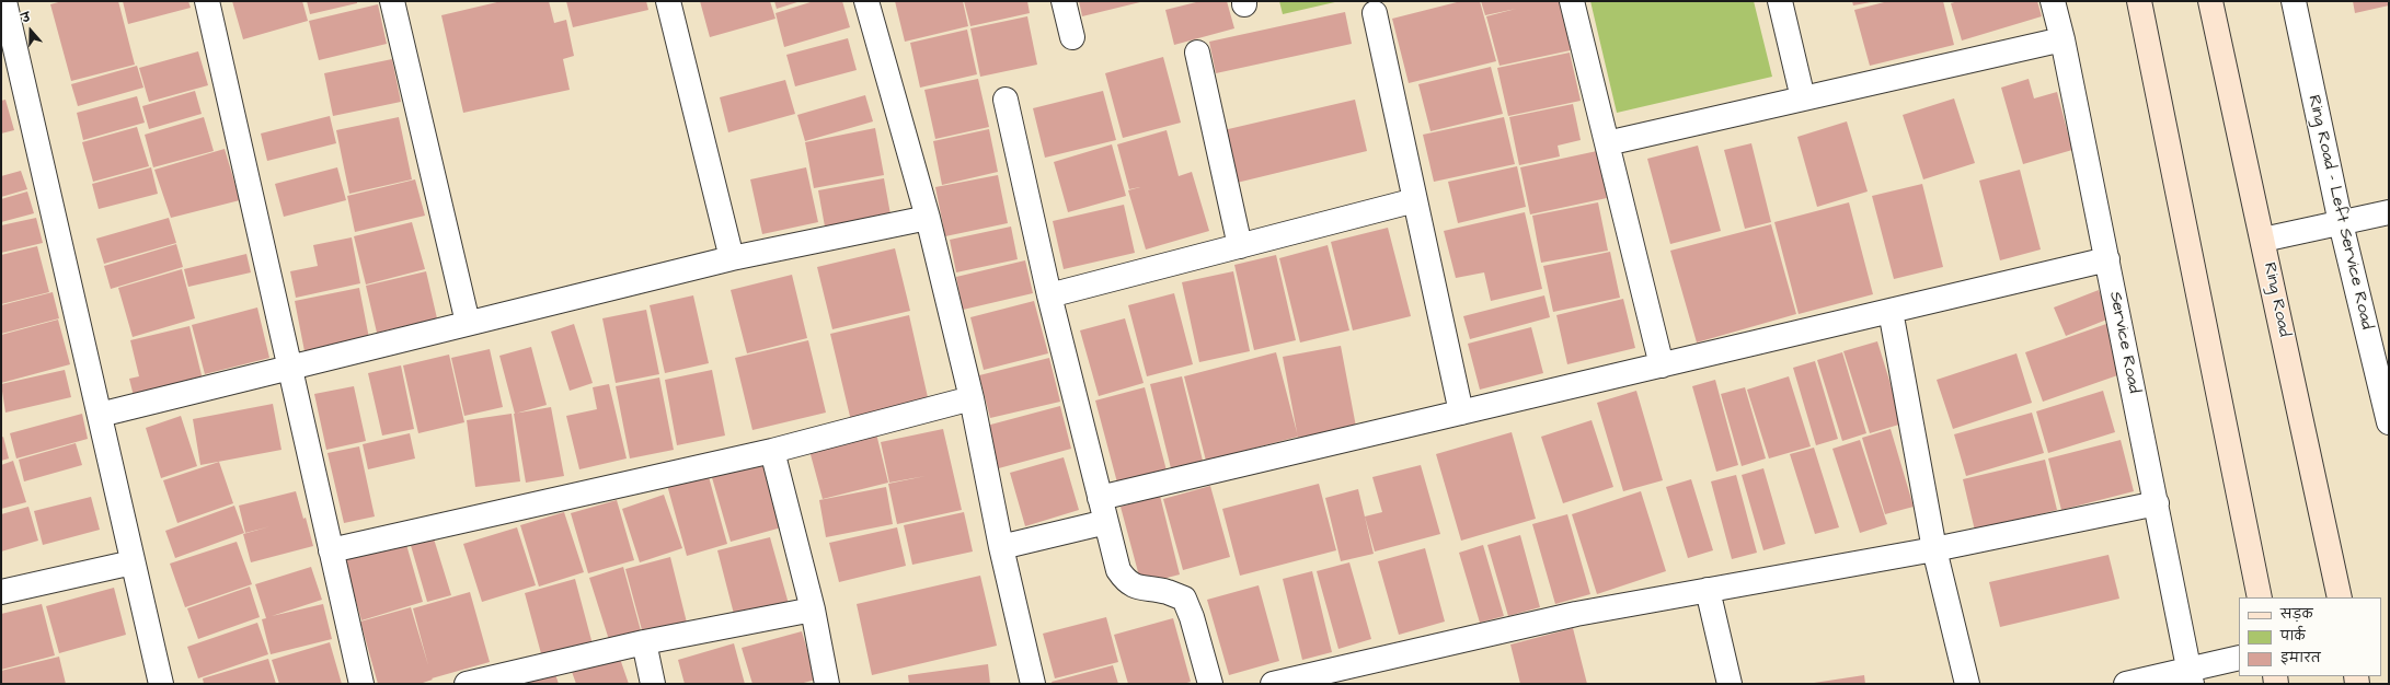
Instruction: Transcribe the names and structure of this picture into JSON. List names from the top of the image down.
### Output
{
  "streets": {
    "main road": ["Ring Road"],
    "street": ["Ring Road - Left Service Road", "Service Road"]
  },
  "legend": ["सड़क", "पार्क", "इमारत"],
  "north": "top"
}
